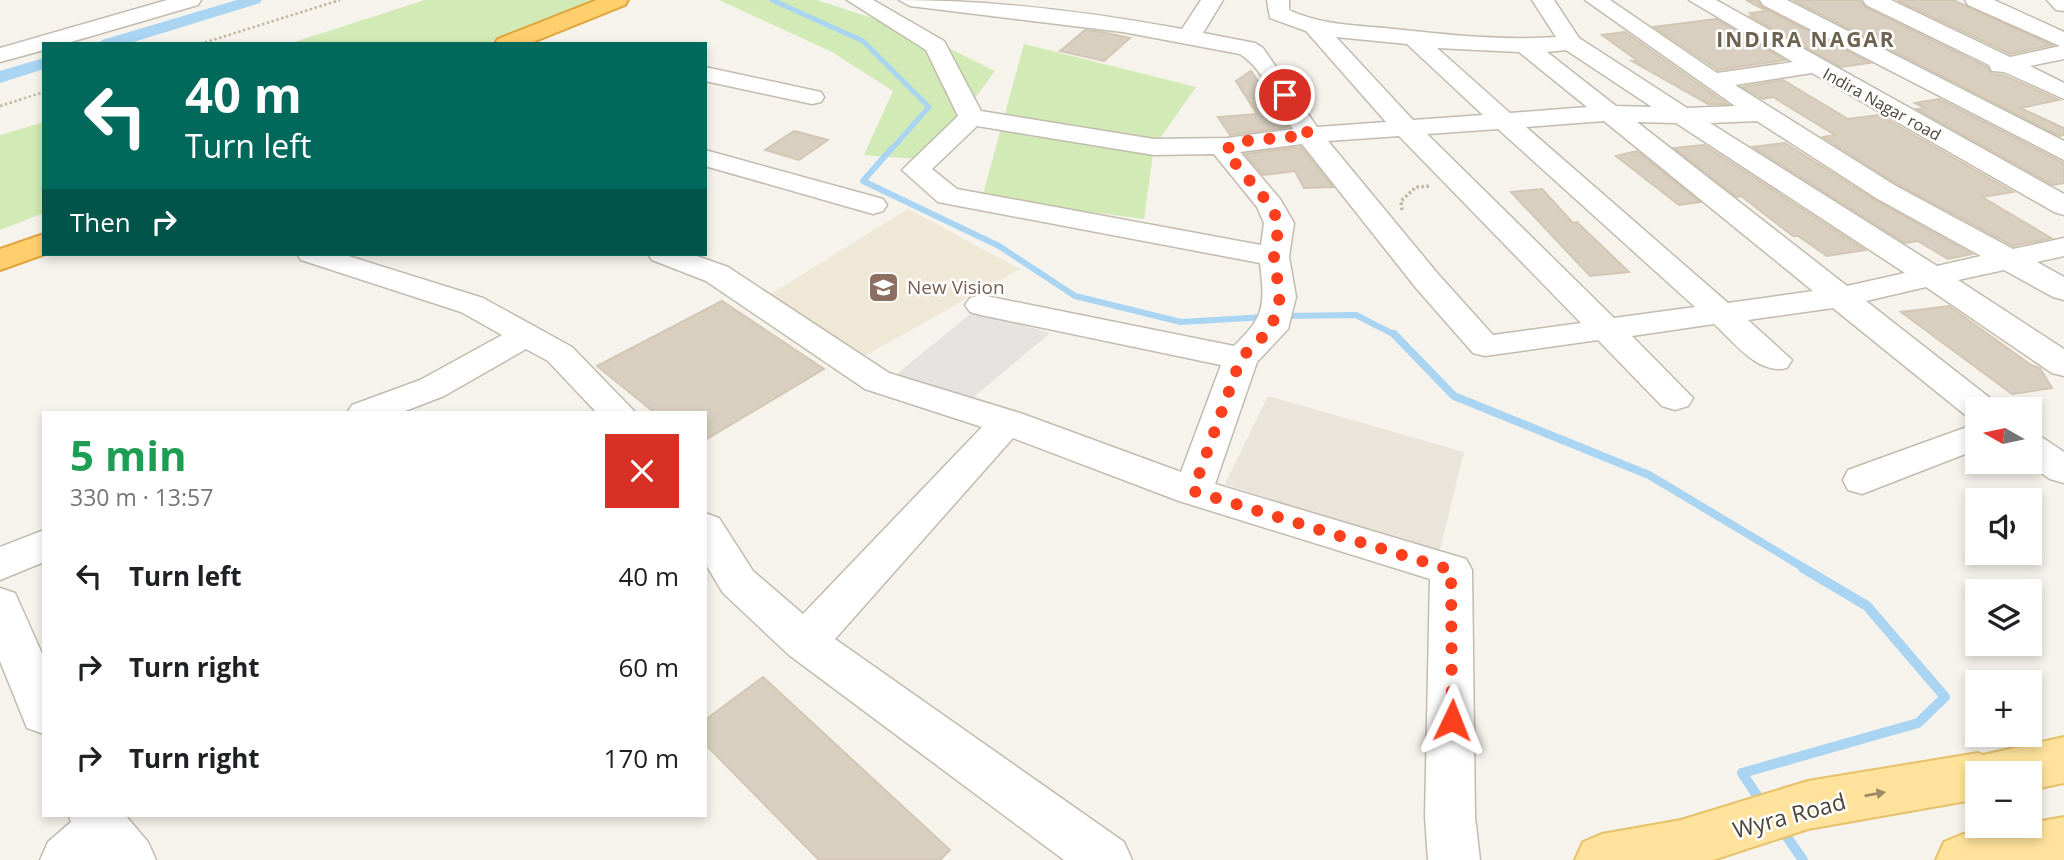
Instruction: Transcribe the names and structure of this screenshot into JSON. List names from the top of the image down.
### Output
{
  "streets": {
    "main road": ["Wyra Road"],
    "street": ["Indira Nagar road"]
  },
  "one_way": ["Wyra Road"],
  "districts": ["INDIRA NAGAR"],
  "places": {
    "school or university": ["New Vision"]
  },
  "north": "left",
  "page": {
    "turn": ["40 m", "Turn left"],
    "then": "Then",
    "map_buttons": ["+", "−"],
    "heading": ["5 min", "330 m · 13:57"],
    "list": [
      {
        "name": "Turn left",
        "value": "40 m"
      },
      {
        "name": "Turn right",
        "value": "60 m"
      },
      {
        "name": "Turn right",
        "value": "170 m"
      }
    ]
  }
}
